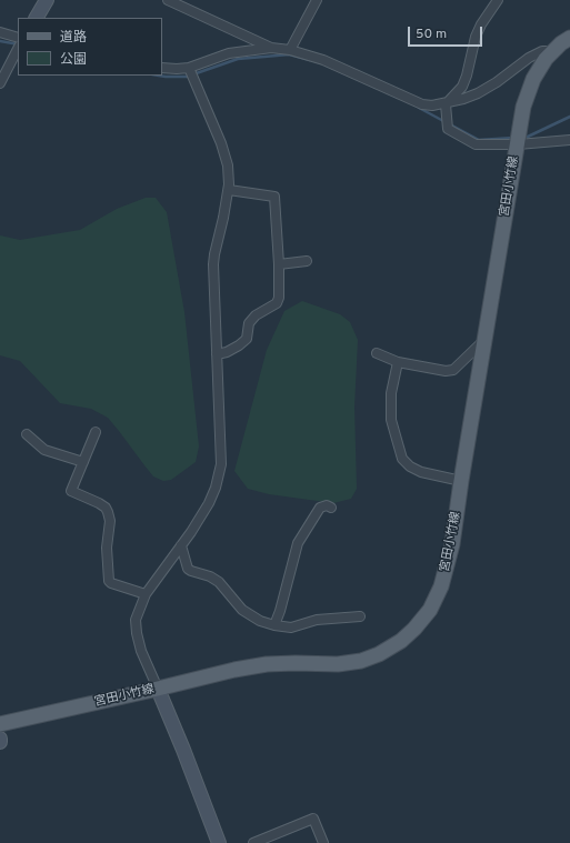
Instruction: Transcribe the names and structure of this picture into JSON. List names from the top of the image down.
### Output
{
  "streets": {
    "main road": ["宮田小竹線"]
  },
  "legend": ["道路", "公園"],
  "scale_bar": "50 m"
}
